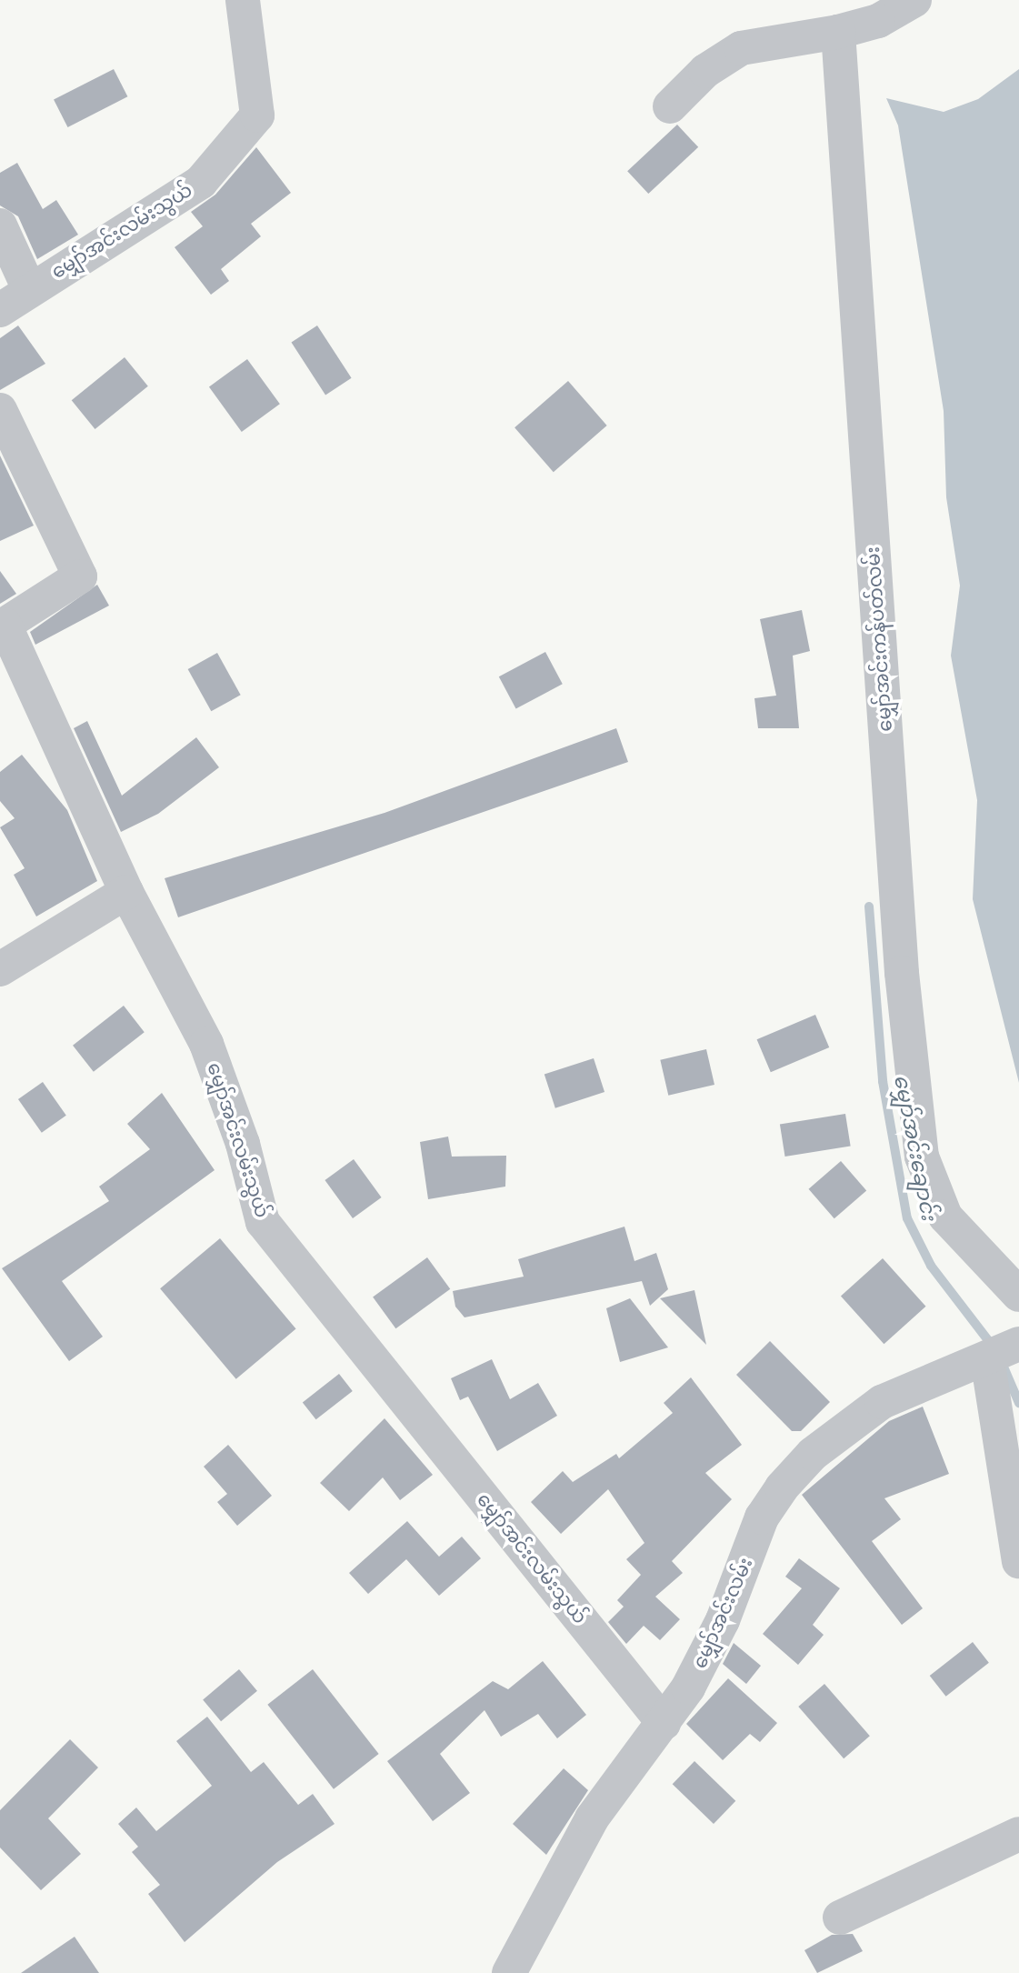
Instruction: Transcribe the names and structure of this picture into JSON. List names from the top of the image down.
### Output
{
  "streets": {
    "street": ["မျှော်အင်းလမ်းသွယ်", "မျှော်အင်းကန်ပတ်လမ်း", "မျှော်အင်းလမ်း"]
  },
  "crossings": [
    ["မျှော်အင်းလမ်းသွယ်", "မျှော်အင်းလမ်း"]
  ],
  "water": ["မျှော်အင်းချောင်း"]
}
